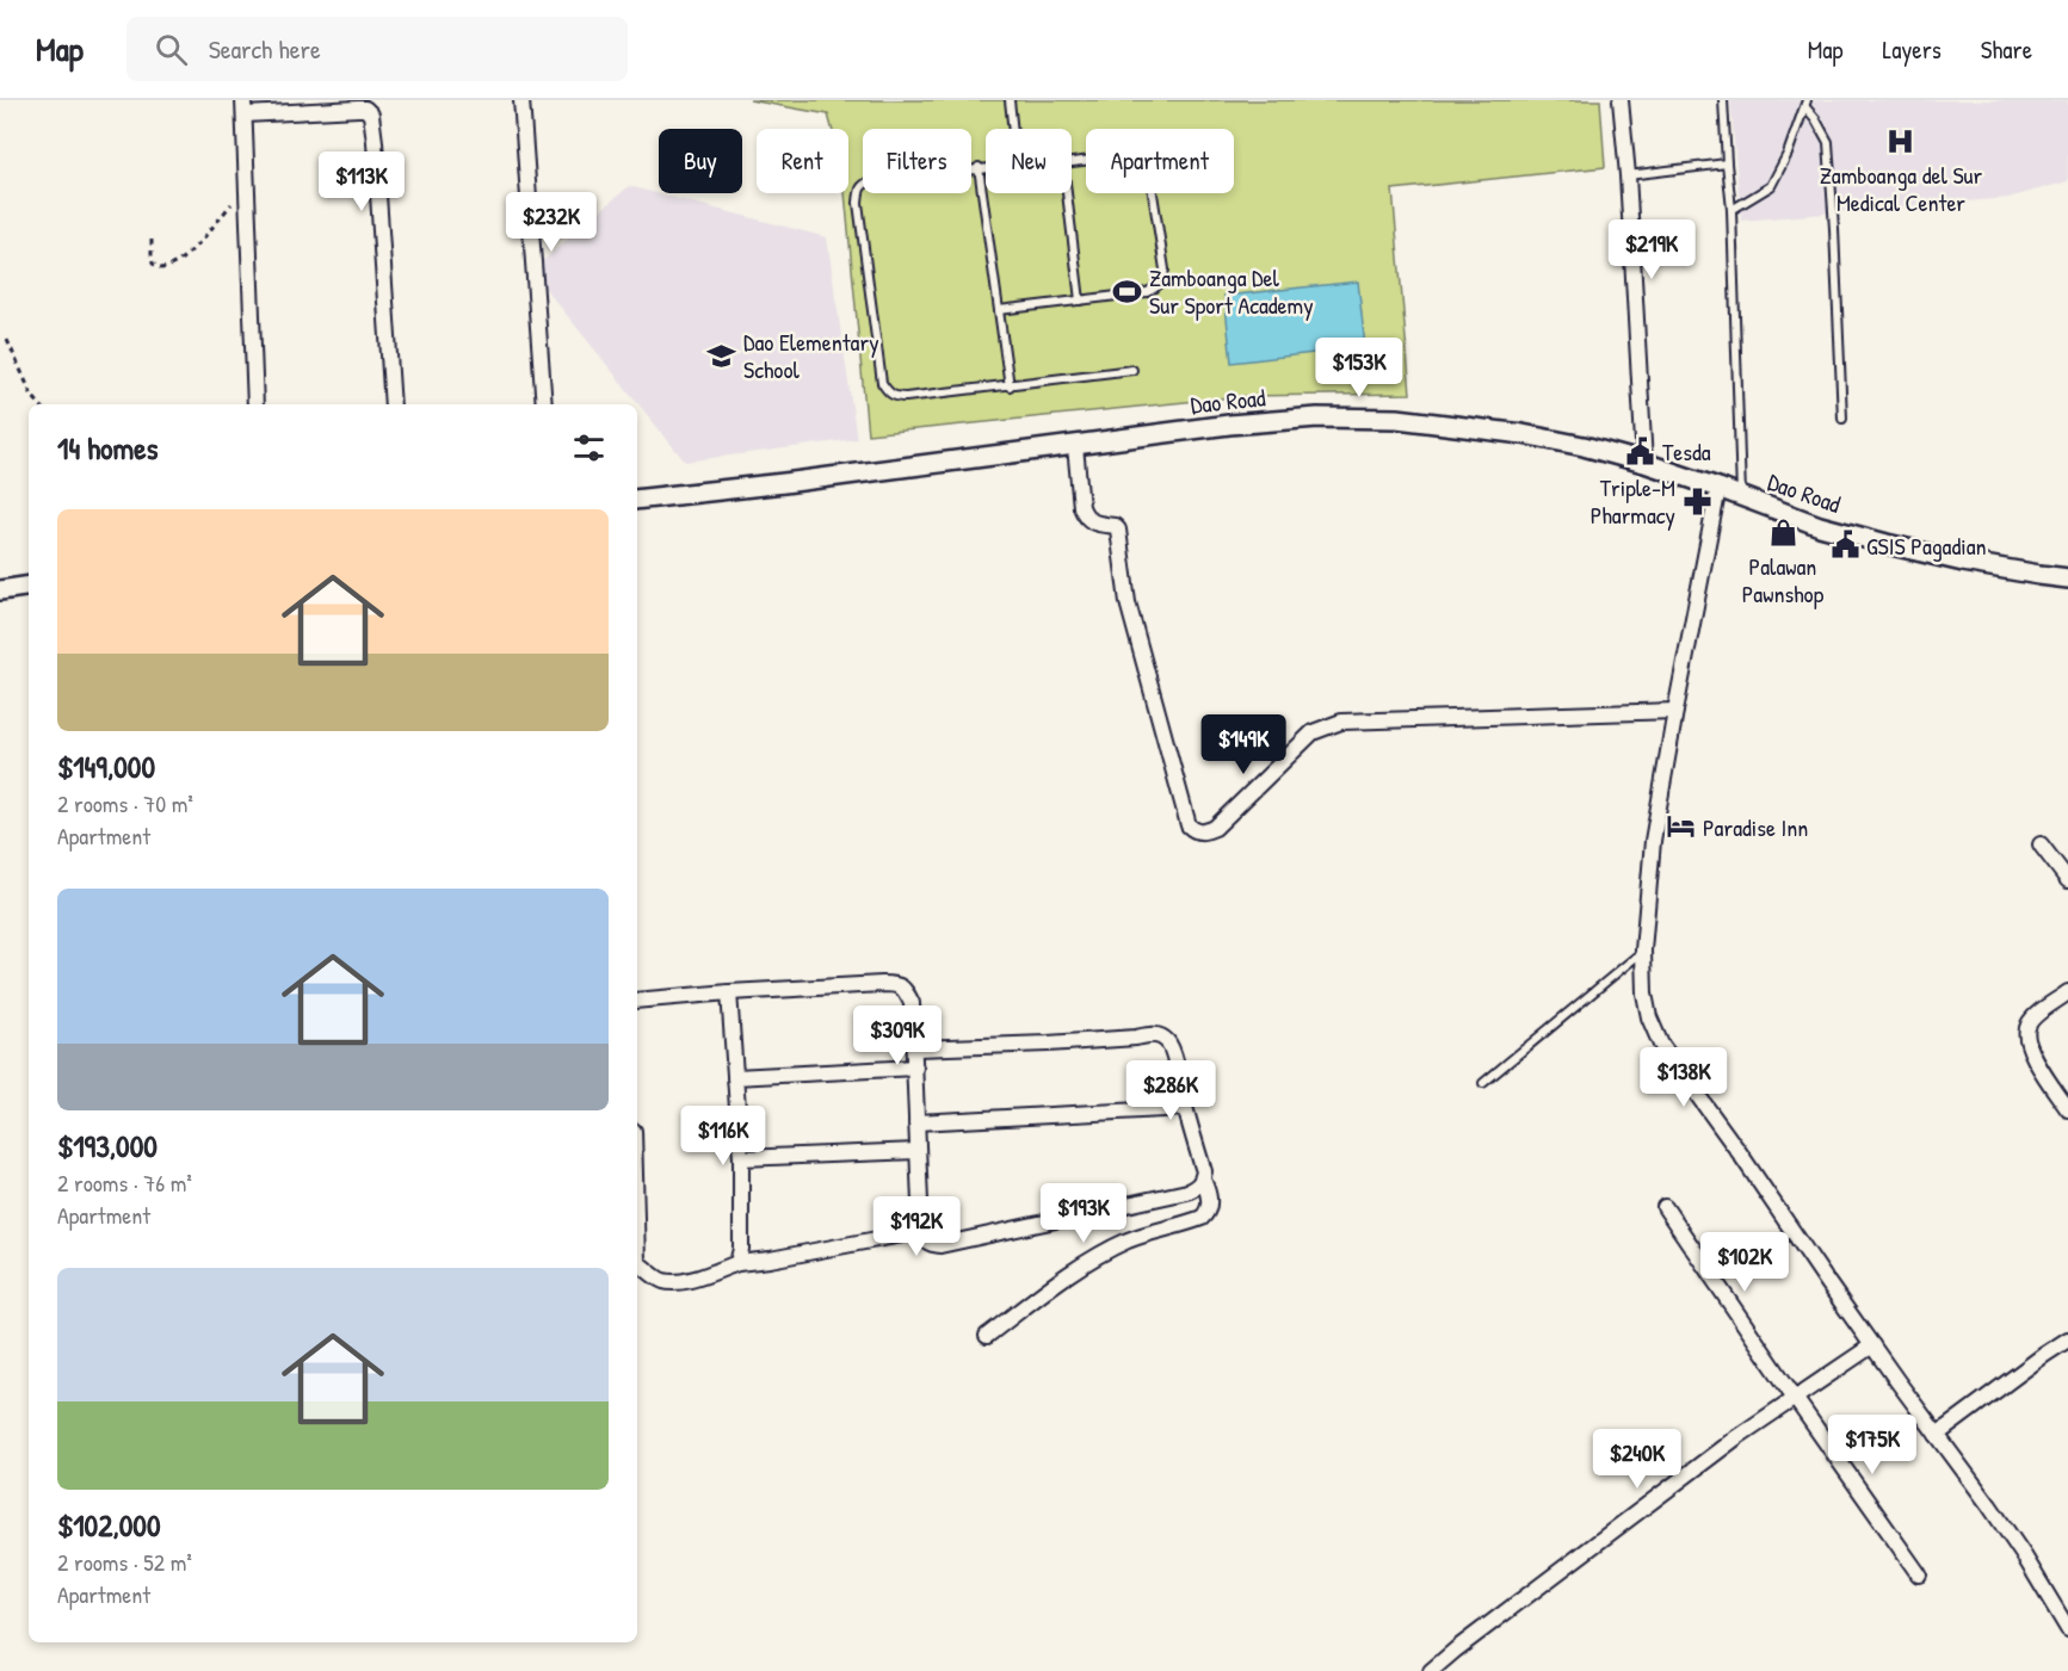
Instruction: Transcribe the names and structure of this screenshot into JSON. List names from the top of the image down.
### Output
{
  "streets": {
    "street": ["Dao Road"]
  },
  "places": {
    "hospital": ["Zamboanga del Sur Medical Center"],
    "sports": ["Zamboanga Del Sur Sport Academy"],
    "school or university": ["Dao Elementary School"],
    "public building": ["Tesda", "GSIS Pagadian"],
    "pharmacy": ["Triple-M Pharmacy"],
    "shop": ["Palawan Pawnshop"],
    "hotel": ["Paradise Inn"]
  },
  "page": {
    "header": "Map",
    "search": "Search here",
    "nav": ["Map", "Layers", "Share"],
    "chip": [
      "Buy",
      "Rent",
      "Filters",
      "New",
      "Apartment"
    ],
    "price": [
      "$113K",
      "$232K",
      "$219K",
      "$153K",
      "$149K",
      "$309K",
      "$138K",
      "$286K",
      "$116K",
      "$193K",
      "$192K",
      "$102K",
      "$175K",
      "$240K"
    ],
    "heading": "14 homes",
    "list": [
      {
        "name": "$149,000",
        "note": "2 rooms · 70 m² · Apartment"
      },
      {
        "name": "$193,000",
        "note": "2 rooms · 76 m² · Apartment"
      },
      {
        "name": "$102,000",
        "note": "2 rooms · 52 m² · Apartment"
      }
    ]
  }
}
